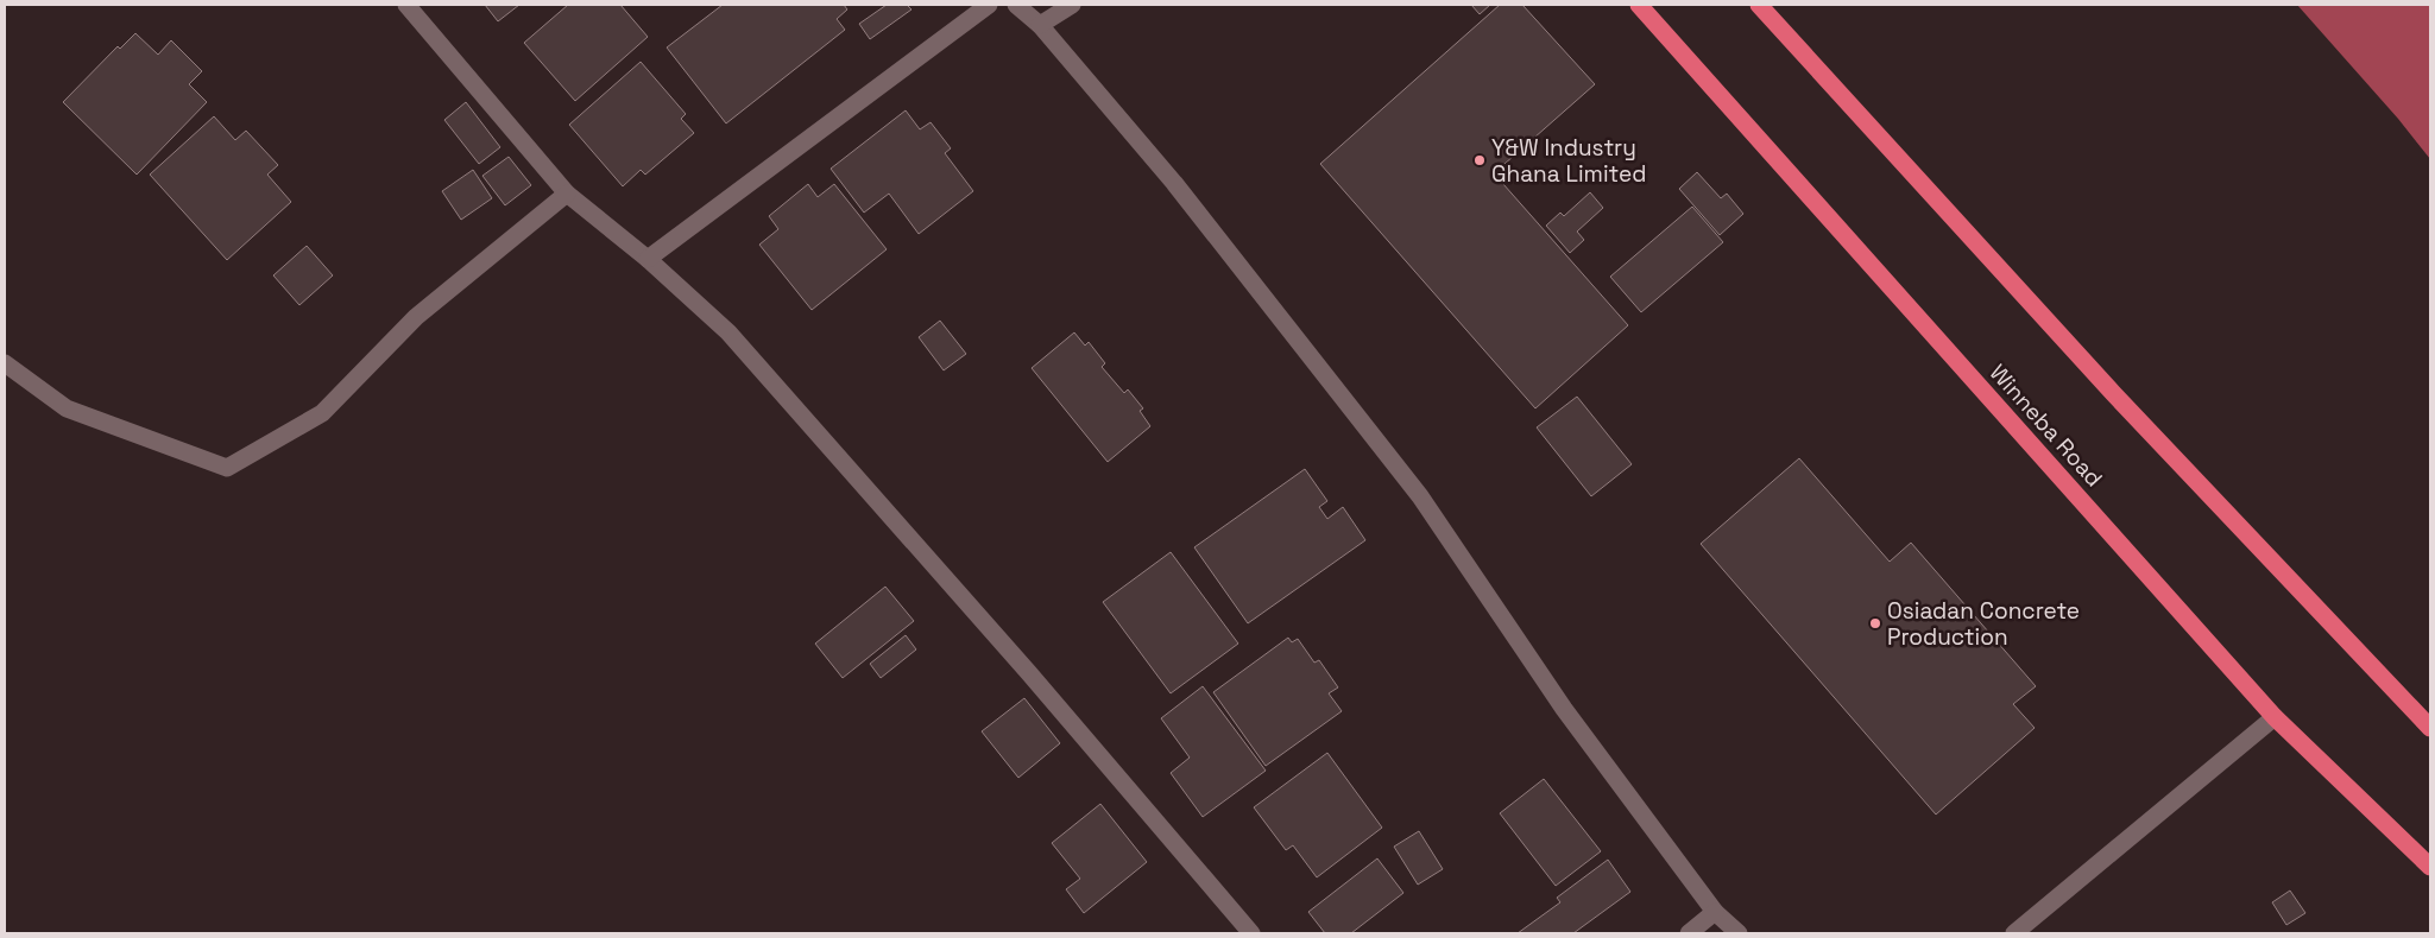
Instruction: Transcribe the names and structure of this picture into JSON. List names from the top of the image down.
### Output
{
  "streets": {
    "highway": ["Winneba Road"]
  },
  "places": ["Y&W Industry Ghana Limited", "Osiadan Concrete Production"]
}
